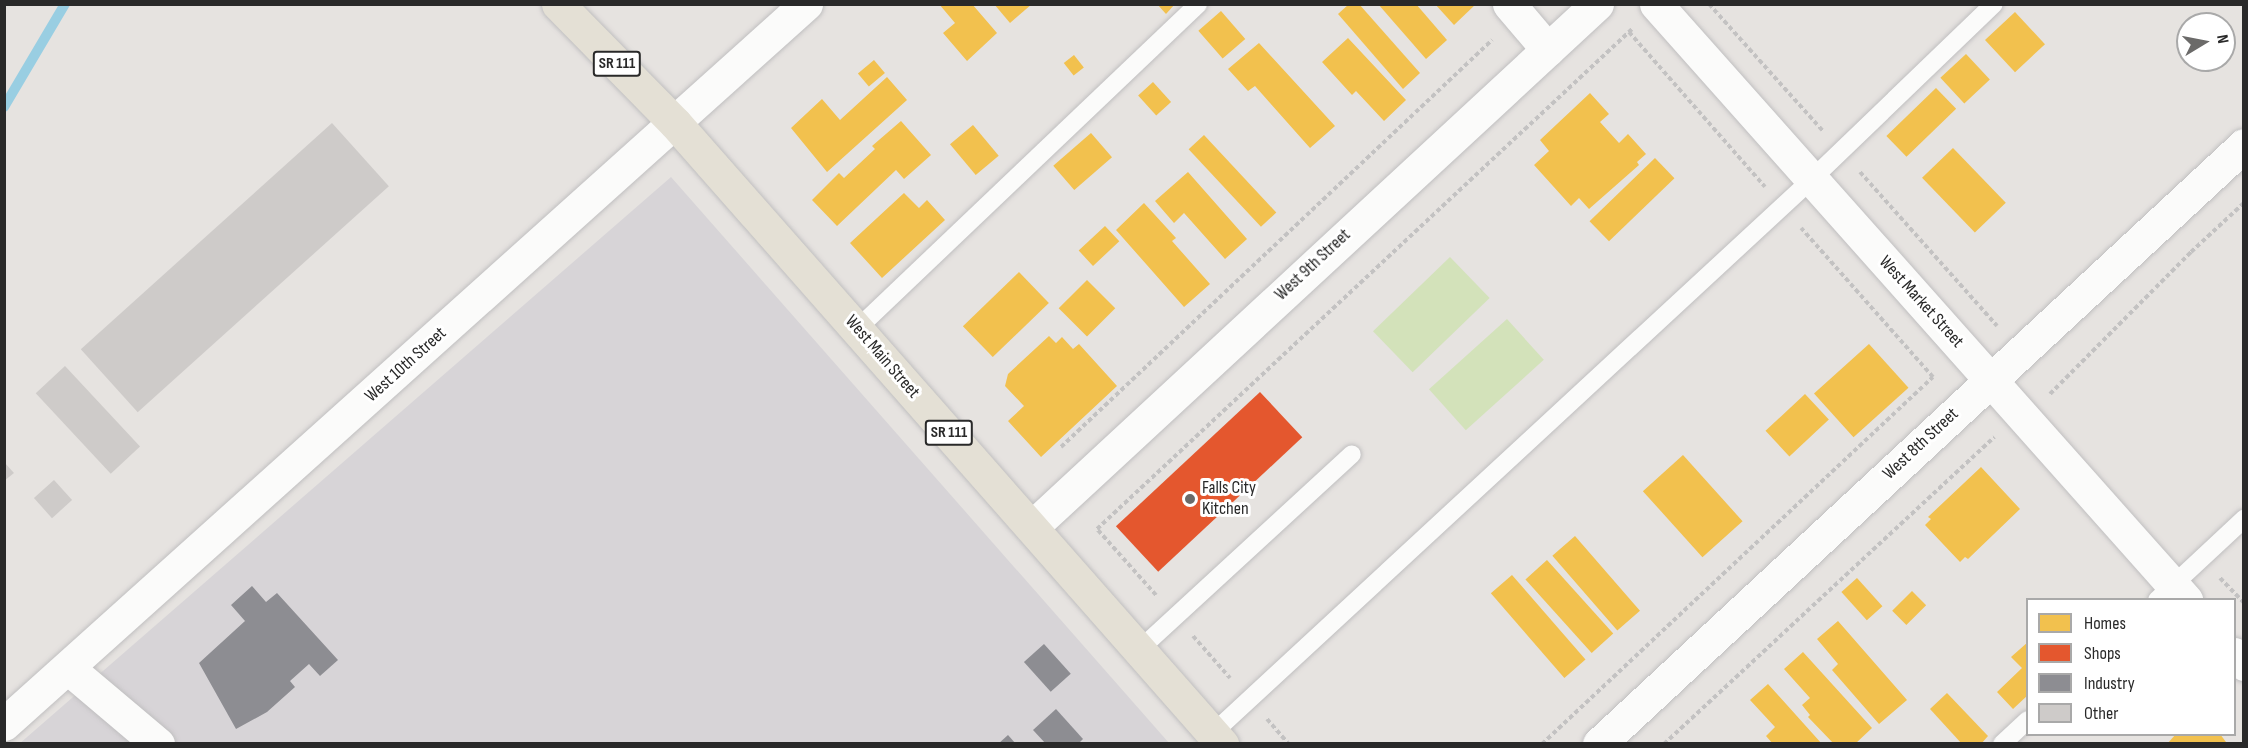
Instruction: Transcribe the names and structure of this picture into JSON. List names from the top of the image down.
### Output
{
  "streets": {
    "main road": ["SR 111", "West Main Street"],
    "street": [
      "West 9th Street",
      "West Market Street",
      "West 10th Street",
      "West 8th Street"
    ]
  },
  "crossings": [
    ["West 9th Street", "West Main Street"],
    ["West Market Street", "West 8th Street"],
    ["West Main Street", "West 10th Street"]
  ],
  "places": ["Falls City Kitchen"],
  "legend": [
    "Homes",
    "Shops",
    "Industry",
    "Other"
  ],
  "north": "right"
}
